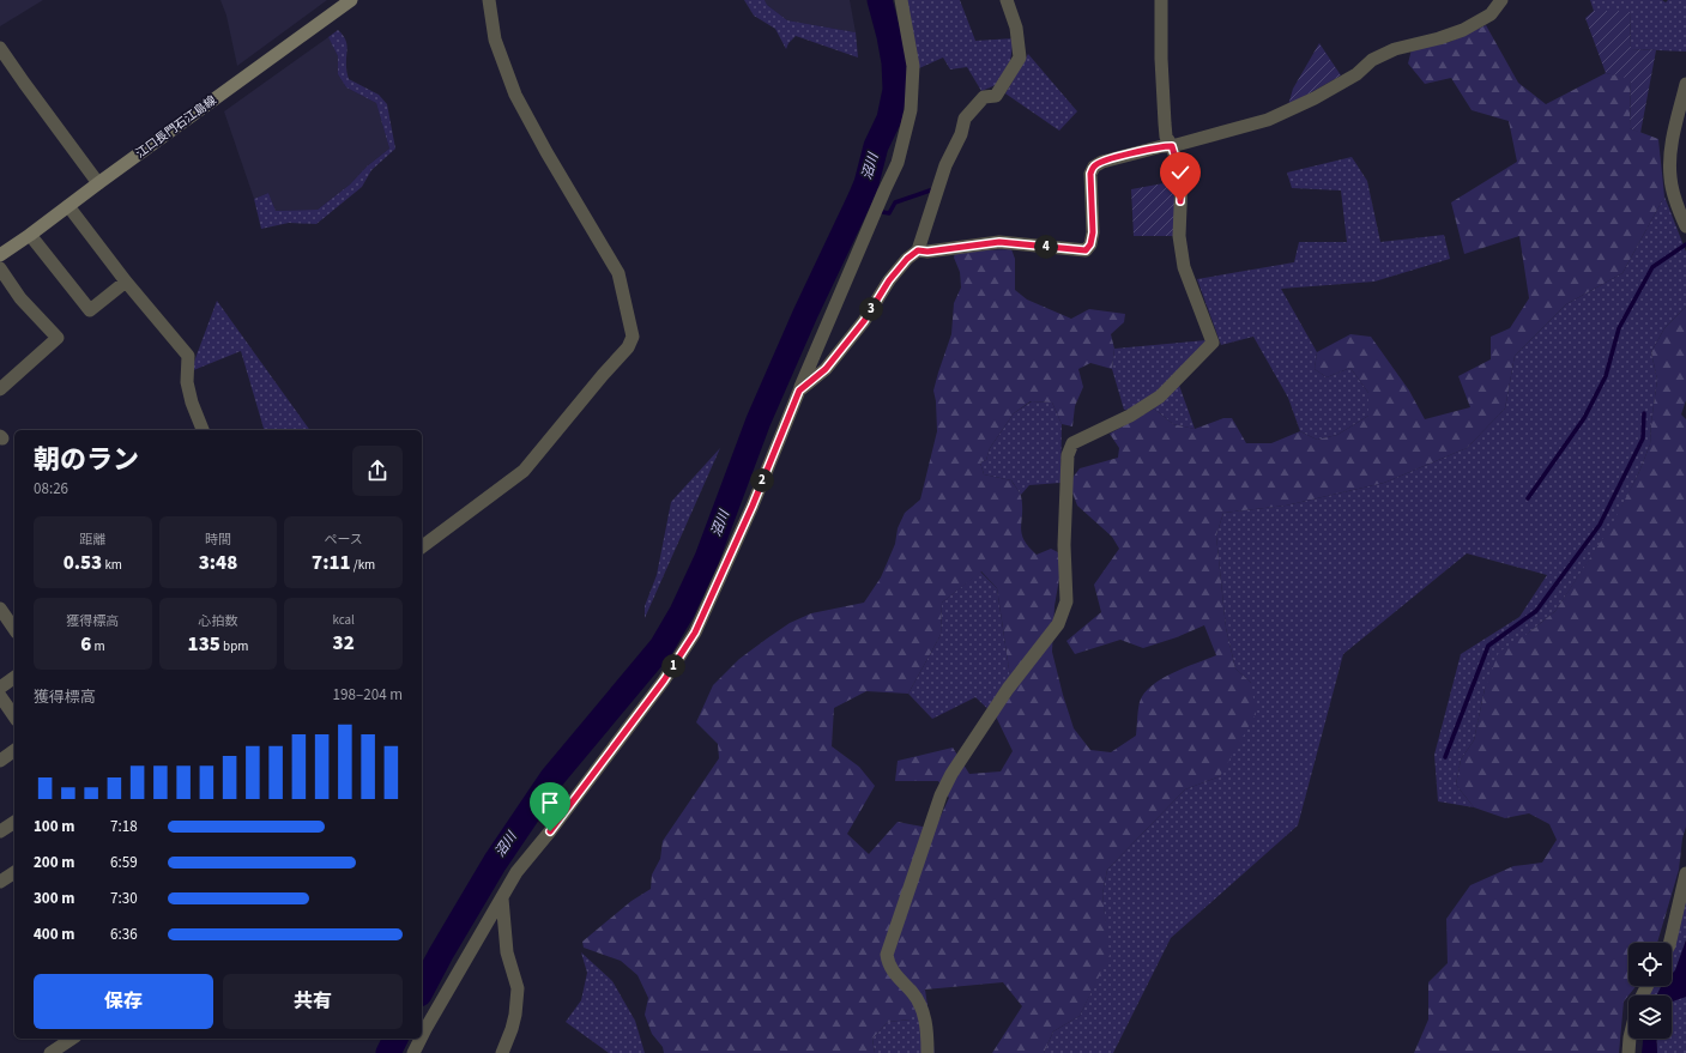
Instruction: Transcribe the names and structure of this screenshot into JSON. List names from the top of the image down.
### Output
{
  "streets": {
    "main road": ["江口長門石江島線"]
  },
  "water": ["沼川"],
  "page": {
    "pins": [
      "4",
      "3",
      "2",
      "1"
    ],
    "heading": ["朝のラン", "08:26"],
    "stats": [
      ["距離", "0.53 km"],
      ["時間", "3:48"],
      ["ペース", "7:11 /km"],
      ["獲得標高", "6 m"],
      ["心拍数", "135 bpm"],
      ["kcal", "32"]
    ],
    "chart": ["獲得標高", "198–204 m"],
    "list": [
      {
        "name": "100 m",
        "note": "7:18"
      },
      {
        "name": "200 m",
        "note": "6:59"
      },
      {
        "name": "300 m",
        "note": "7:30"
      },
      {
        "name": "400 m",
        "note": "6:36"
      }
    ],
    "buttons": ["保存", "共有"]
  }
}
